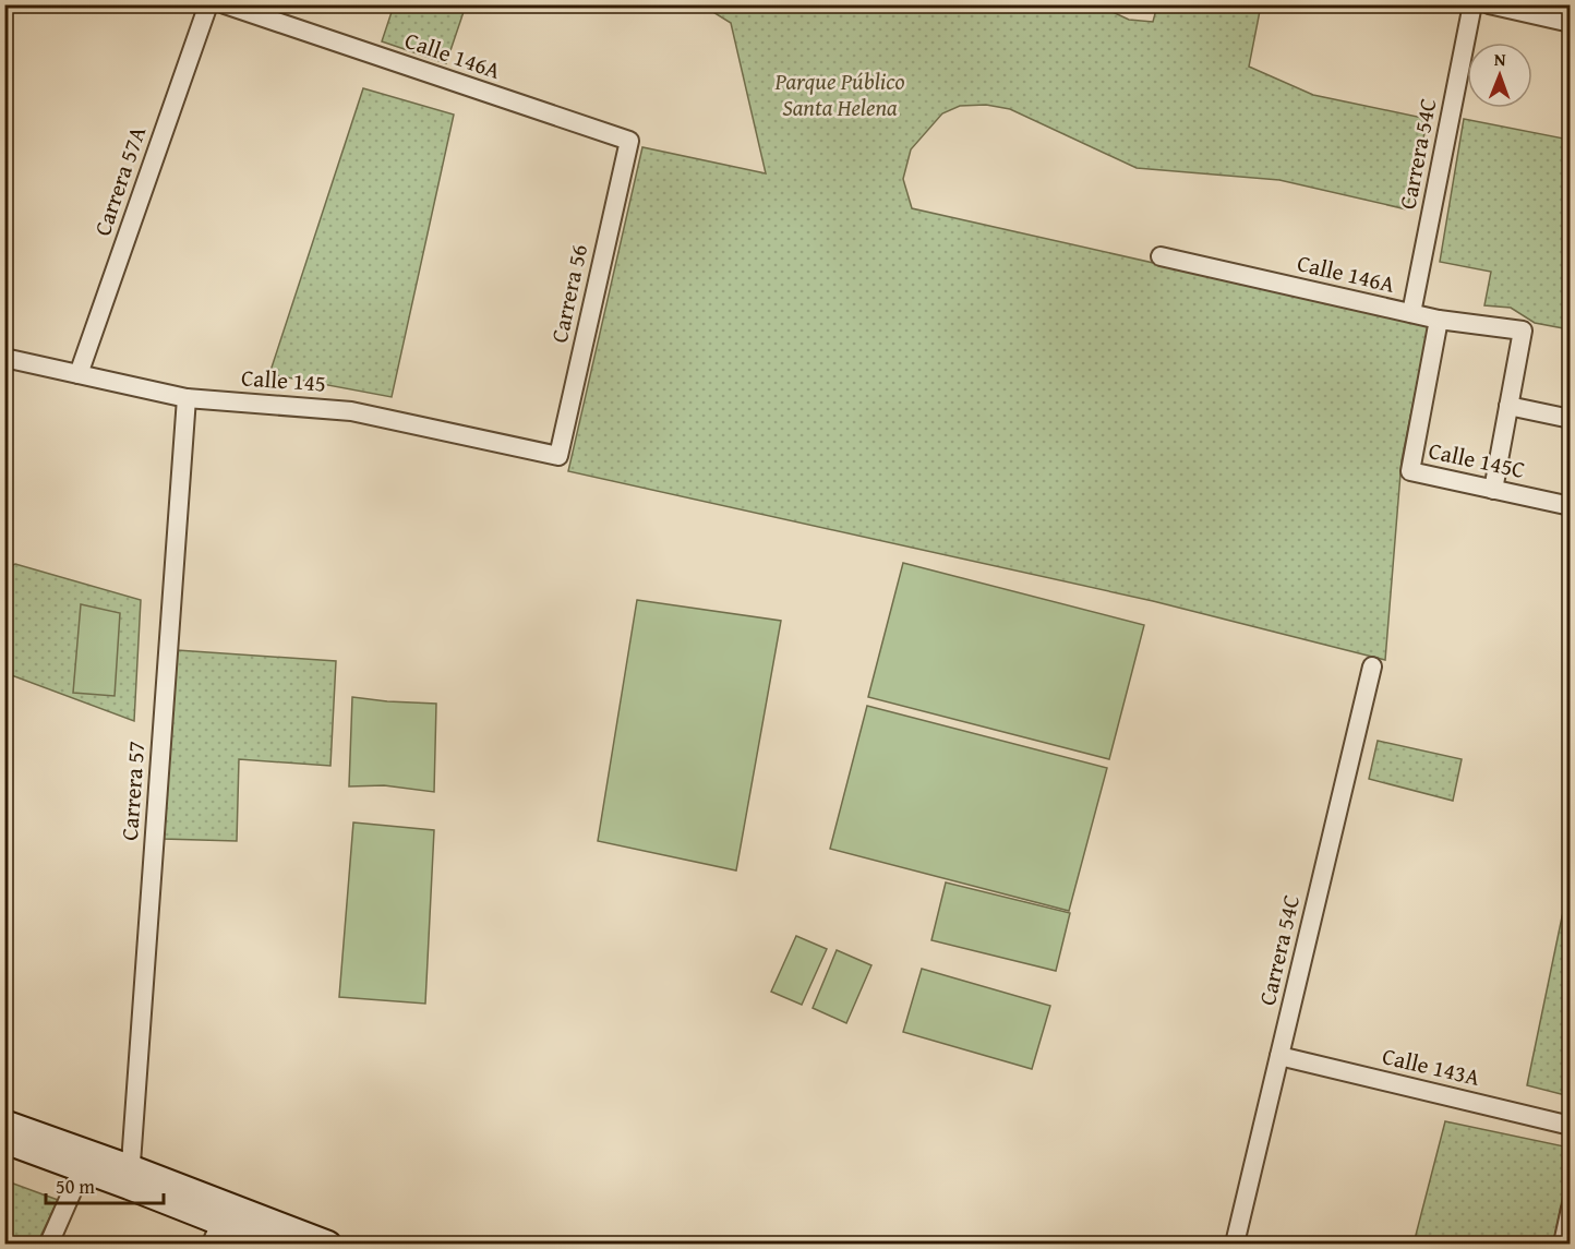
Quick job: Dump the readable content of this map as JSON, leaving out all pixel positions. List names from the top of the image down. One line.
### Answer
{"streets":{"street":["Calle 146A","Carrera 54C","Carrera 57A","Carrera 56","Calle 145","Calle 145C","Carrera 57","Calle 143A"]},"crossings":[["Calle 146A","Carrera 54C"],["Calle 146A","Carrera 56"],["Calle 146A","Calle 145C"],["Carrera 54C","Calle 143A"],["Carrera 57A","Calle 145"],["Carrera 56","Calle 145"],["Calle 145","Carrera 57"]],"parks":["Parque Público Santa Helena"],"scale_bar":"50 m","north":"top"}
